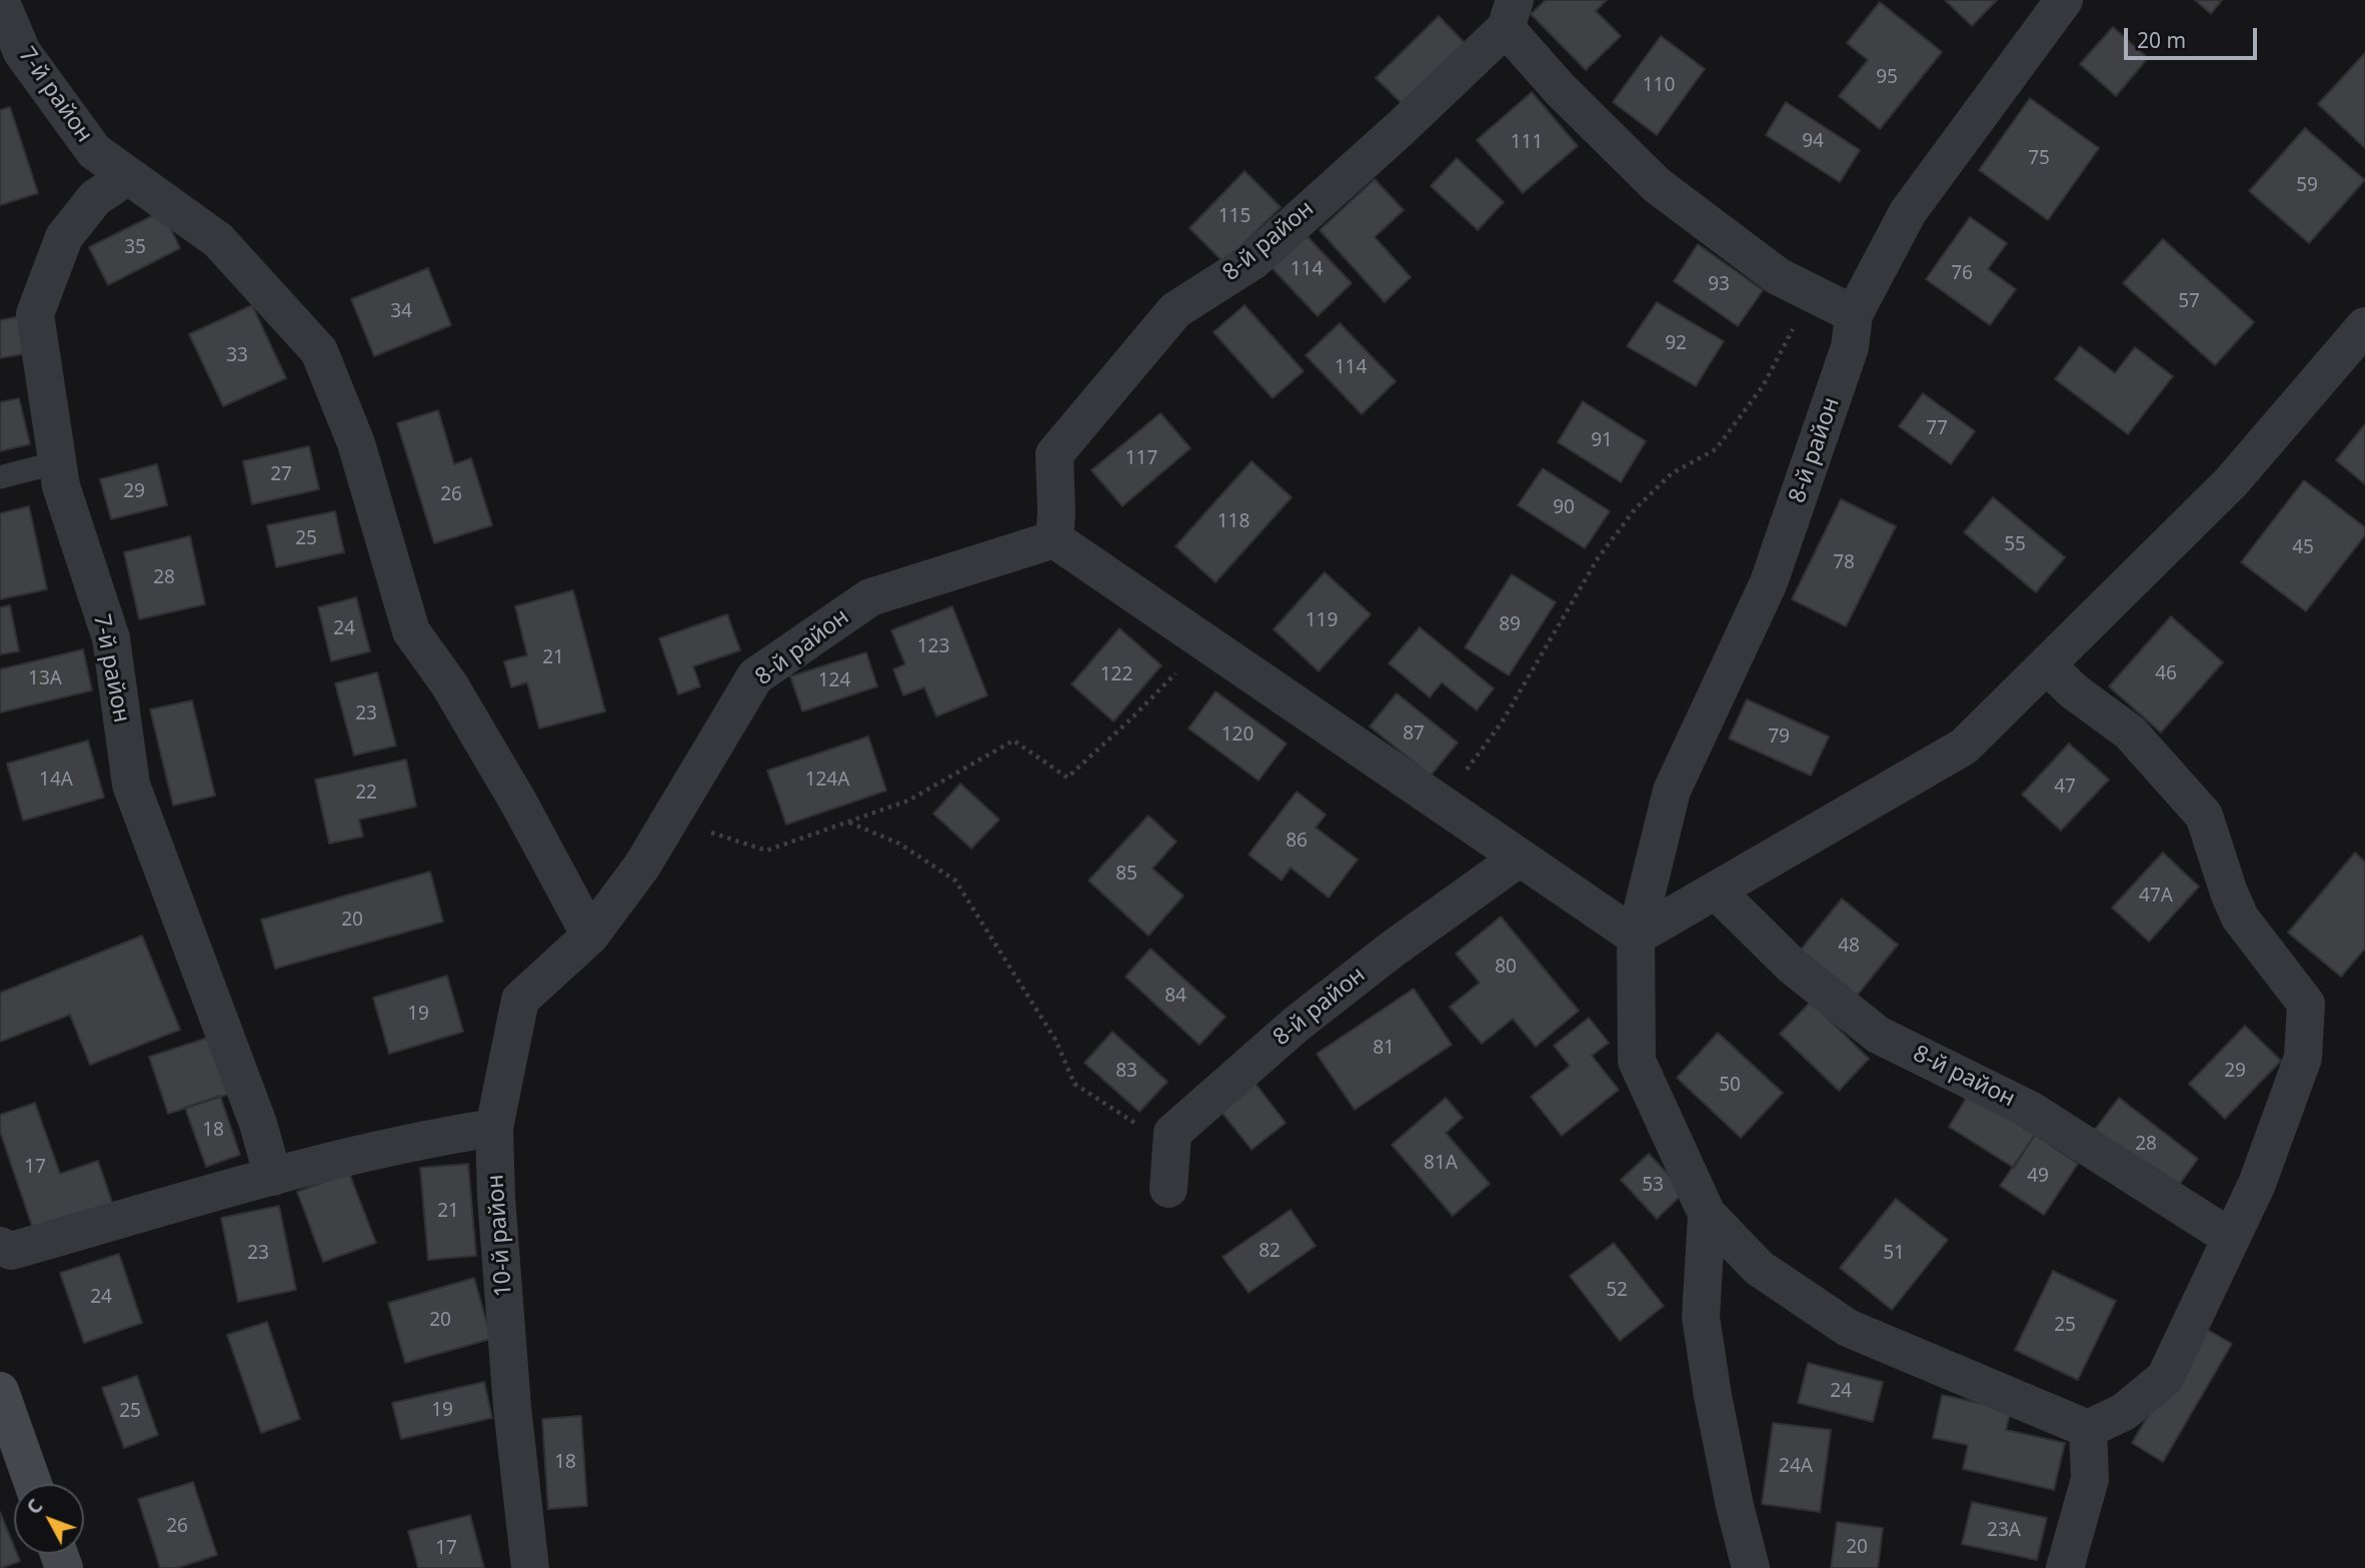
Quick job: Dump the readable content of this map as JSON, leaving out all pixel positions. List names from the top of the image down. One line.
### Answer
{"streets":{"street":["7-й район","8-й район","10-й район"]},"crossings":[["7-й район","8-й район"],["7-й район","10-й район"],["8-й район","10-й район"]],"house_numbers":["95","110","94","111","75","59","115","35","114","76","93","57","34","92","33","114","77","91","117","27","29","26","90","118","25","55","45","78","28","119","89","24","123","21","46","122","13А","124","23","87","120","79","14А","124А","47","22","86","85","47А","20","48","80","84","19","81","83","29","50","18","28","81А","17","49","53","21","82","23","51","52","24","20","25","24","19","25","18","24А","26","23А","20","17"],"scale_bar":"20 m","north":"top left"}
